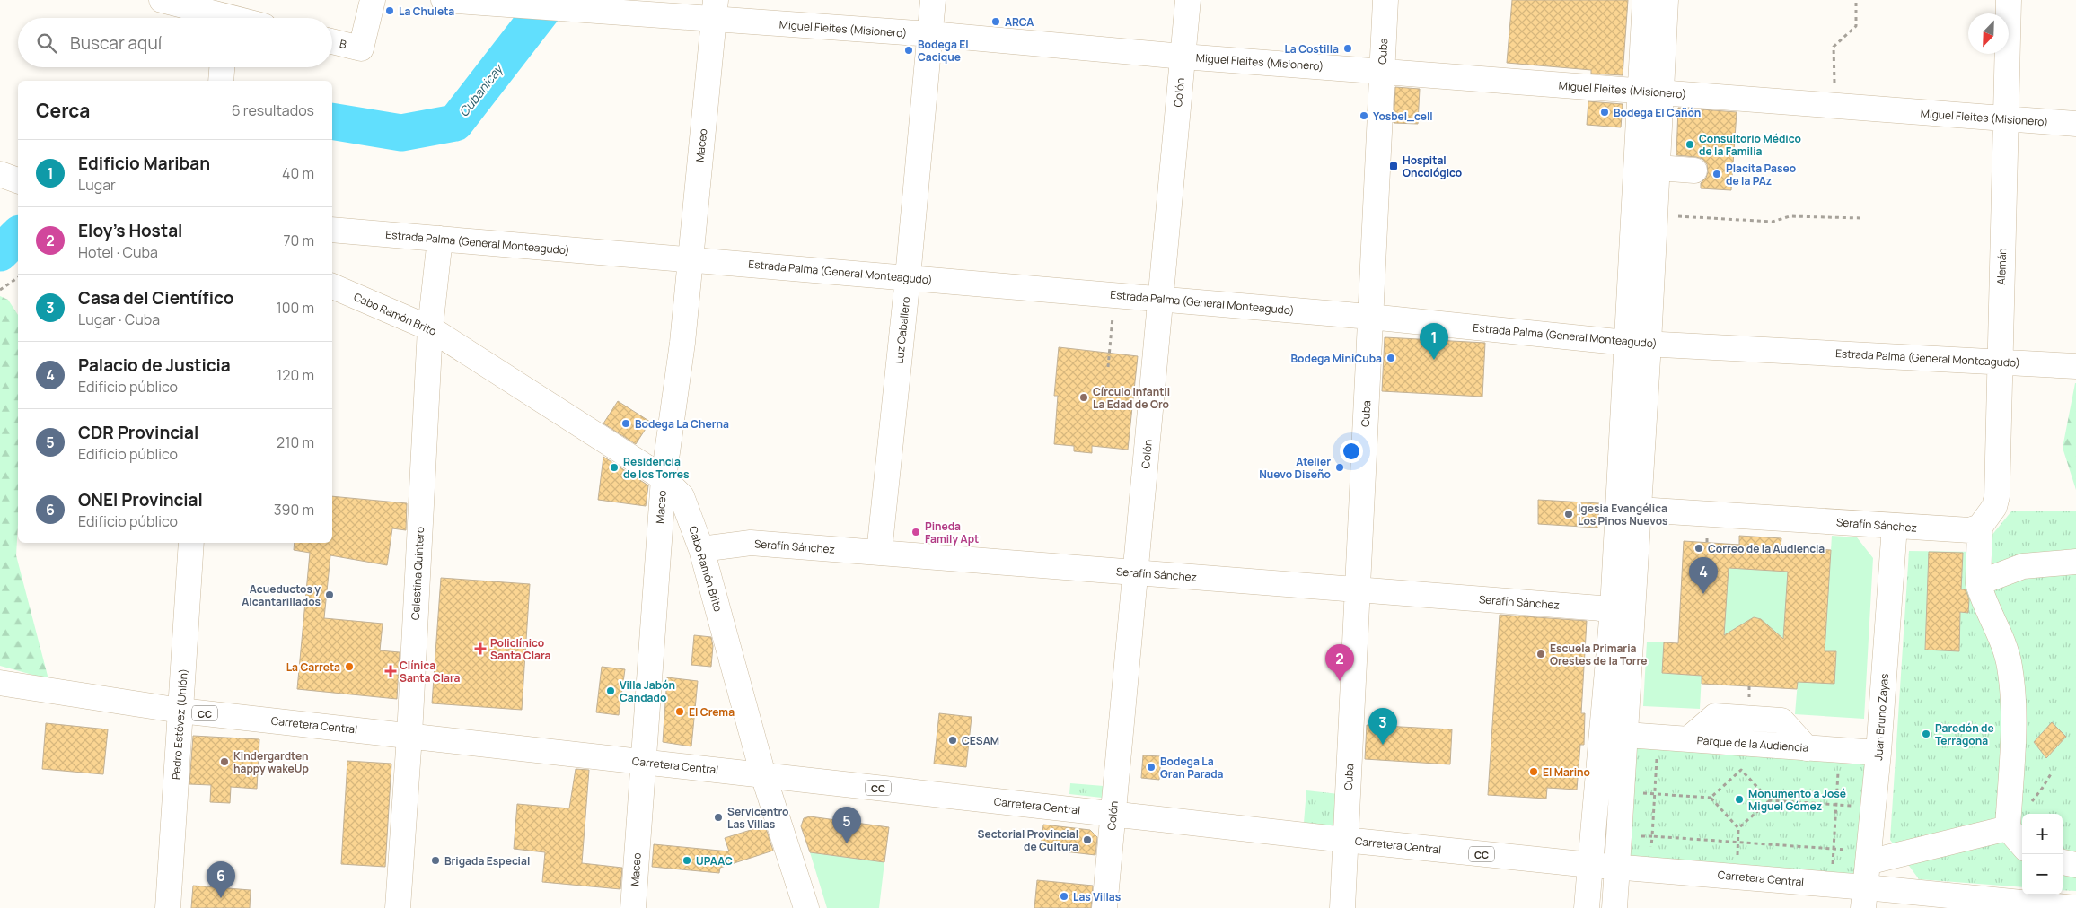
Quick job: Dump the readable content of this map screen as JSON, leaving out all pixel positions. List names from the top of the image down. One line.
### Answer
{"streets":{"street":["Miguel Fleites (Misionero)","B","Cuba","Colón","Maceo","Estrada Palma (General Monteagudo)","Alemán","Cabo Ramón Brito","Luz Caballero","Serafín Sánchez","Celestina Quintero","CC","Juan Bruno Zayas","Pedro Estévez (Unión)","Carretera Central","Parque de la Audiencia"]},"crossings":[["Miguel Fleites (Misionero)","Cuba"],["Miguel Fleites (Misionero)","Colón"],["Miguel Fleites (Misionero)","Maceo"],["Miguel Fleites (Misionero)","Alemán"],["Miguel Fleites (Misionero)","Luz Caballero"],["Cuba","Estrada Palma (General Monteagudo)"],["Cuba","Serafín Sánchez"],["Cuba","Carretera Central"],["Colón","Estrada Palma (General Monteagudo)"],["Colón","Serafín Sánchez"],["Colón","Carretera Central"],["Maceo","Estrada Palma (General Monteagudo)"],["Maceo","Cabo Ramón Brito"],["Maceo","Carretera Central"],["Estrada Palma (General Monteagudo)","Alemán"],["Estrada Palma (General Monteagudo)","Luz Caballero"],["Estrada Palma (General Monteagudo)","Celestina Quintero"],["Alemán","Serafín Sánchez"],["Cabo Ramón Brito","Serafín Sánchez"],["Cabo Ramón Brito","Celestina Quintero"],["Cabo Ramón Brito","Carretera Central"],["Luz Caballero","Serafín Sánchez"],["Serafín Sánchez","Juan Bruno Zayas"],["Celestina Quintero","Carretera Central"],["Juan Bruno Zayas","Carretera Central"],["Juan Bruno Zayas","Parque de la Audiencia"],["Pedro Estévez (Unión)","Carretera Central"]],"water":["Cubanicay"],"places":{"other":["La Chuleta","ARCA","La Costilla","Bodega El Cacique","Bodega El Cañón","Yosbel_cell","Consultorio Médico de la Familia","Placita Paseo de la PAz","Bodega MiniCuba","Círculo Infantil La Edad de Oro","Bodega La Cherna","Residencia de los Torres","Atelier Nuevo Diseño","Igesia Evangélica Los Pinos Nuevos","Pineda Family Apt","Correo de la Audiencia","Acueductos y Alcantarillados","Escuela Primaria Orestes de la Torre","La Carreta","Villa Jabón Candado","El Crema","Paredón de Terragona","CESAM","Kindergardten happy wakeUp","Bodega La Gran Parada","El Marino","Monumento a José Miguel Gómez","Servicentro Las Villas","Sectorial Provincial de Cultura","Brigada Especial","UPAAC","Las Villas"],"transit":["Hospital Oncológico"],"health":["Policlínico Santa Clara","Clínica Santa Clara"]},"north":"bottom left","page":{"search":"Buscar aquí","heading":["Cerca","6 resultados"],"list":[{"mark":"1","name":"Edificio Mariban","note":"Lugar","value":"40 m"},{"mark":"2","name":"Eloy's Hostal","note":"Hotel · Cuba","value":"70 m"},{"mark":"3","name":"Casa del Científico","note":"Lugar · Cuba","value":"100 m"},{"mark":"4","name":"Palacio de Justicia","note":"Edificio público","value":"120 m"},{"mark":"5","name":"CDR Provincial","note":"Edificio público","value":"210 m"},{"mark":"6","name":"ONEI Provincial","note":"Edificio público","value":"390 m"}],"pins":["1","4","2","3","5","6"],"map_buttons":["+","−"]}}
